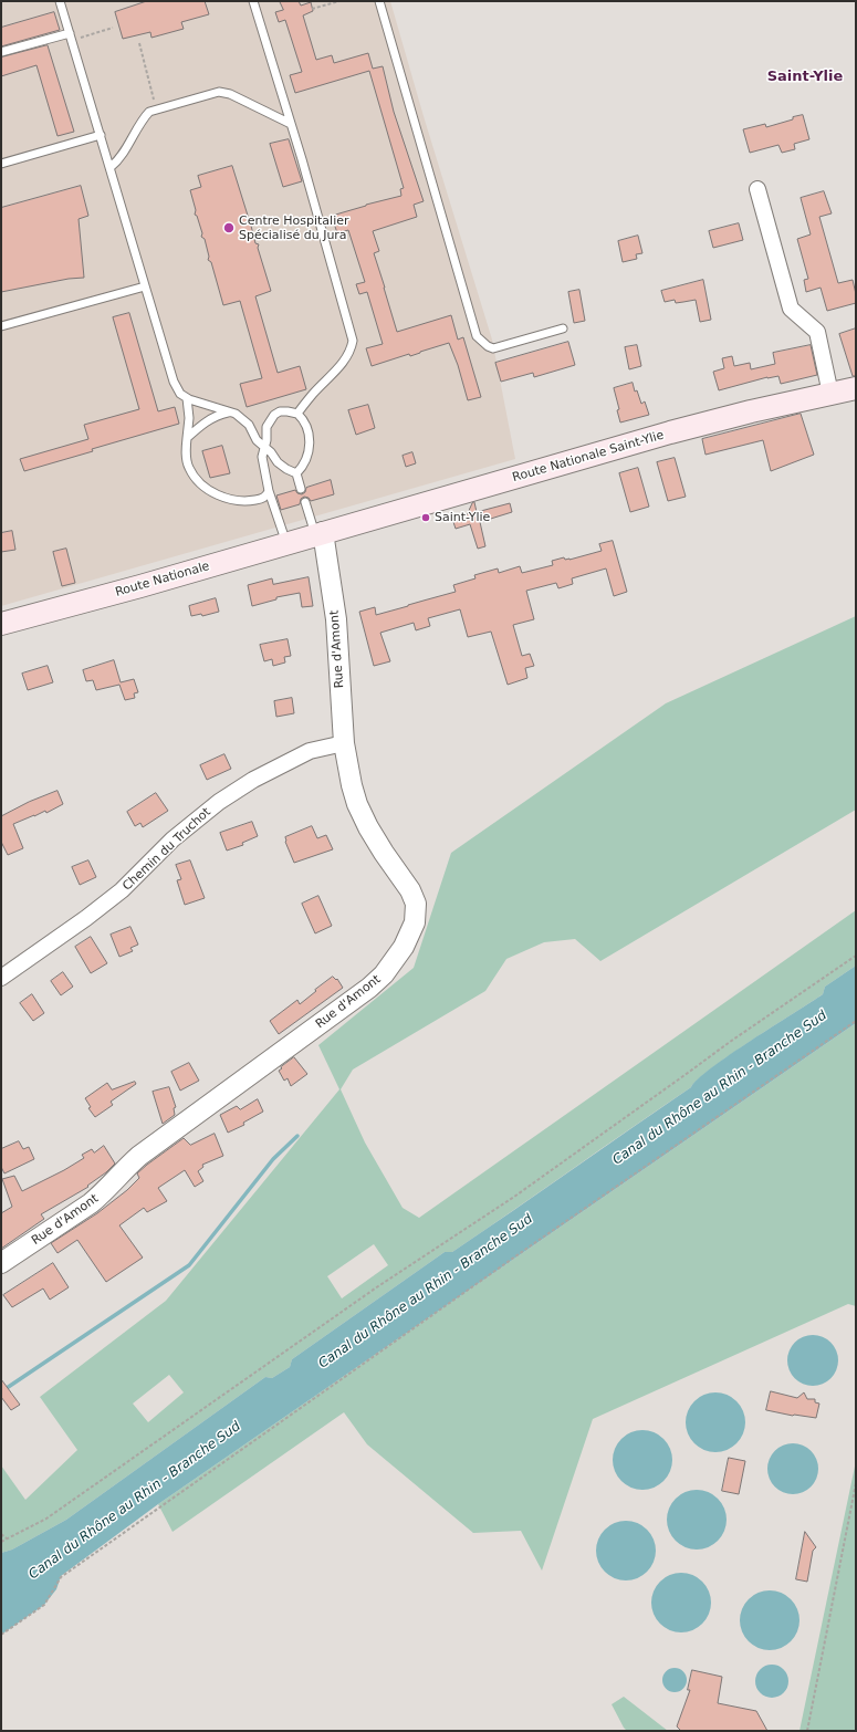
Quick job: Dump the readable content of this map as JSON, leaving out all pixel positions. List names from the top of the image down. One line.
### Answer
{"streets":{"main road":["Route Nationale Saint-Ylie","Route Nationale"],"street":["Rue d'Amont","Chemin du Truchot"]},"crossings":[["Route Nationale Saint-Ylie","Route Nationale"],["Route Nationale Saint-Ylie","Rue d'Amont"],["Route Nationale","Rue d'Amont"],["Rue d'Amont","Chemin du Truchot"]],"districts":["Saint-Ylie"],"water":["Canal du Rhône au Rhin - Branche Sud"],"places":["Centre Hospitalier Spécialisé du Jura","Saint-Ylie"]}
